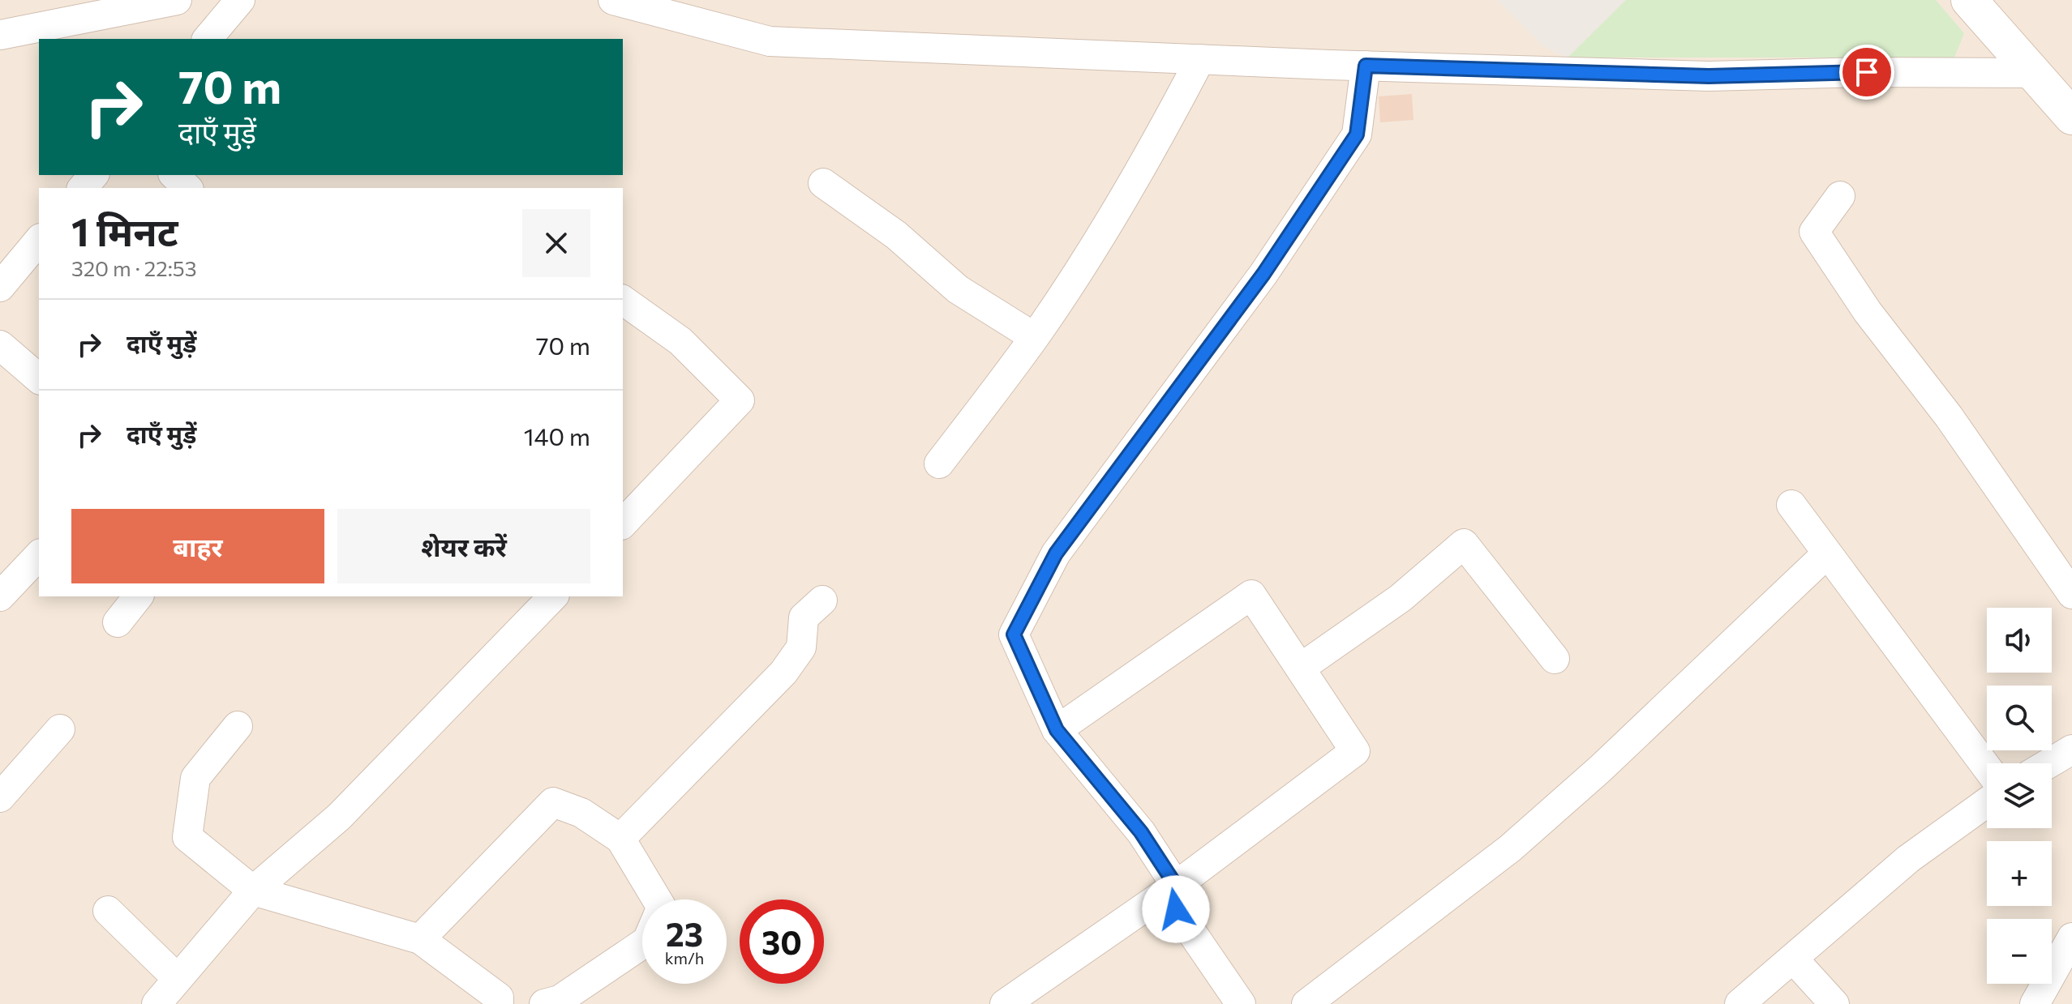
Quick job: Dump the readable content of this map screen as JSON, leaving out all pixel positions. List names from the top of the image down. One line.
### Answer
{"page":{"turn":["70 m","दाएँ मुड़ें"],"heading":["1 मिनट","320 m · 22:53"],"list":[{"name":"दाएँ मुड़ें","value":"70 m"},{"name":"दाएँ मुड़ें","value":"140 m"}],"buttons":["बाहर","शेयर करें"],"map_buttons":["+","−"],"speed":"23 km/h","limit":"30"}}
